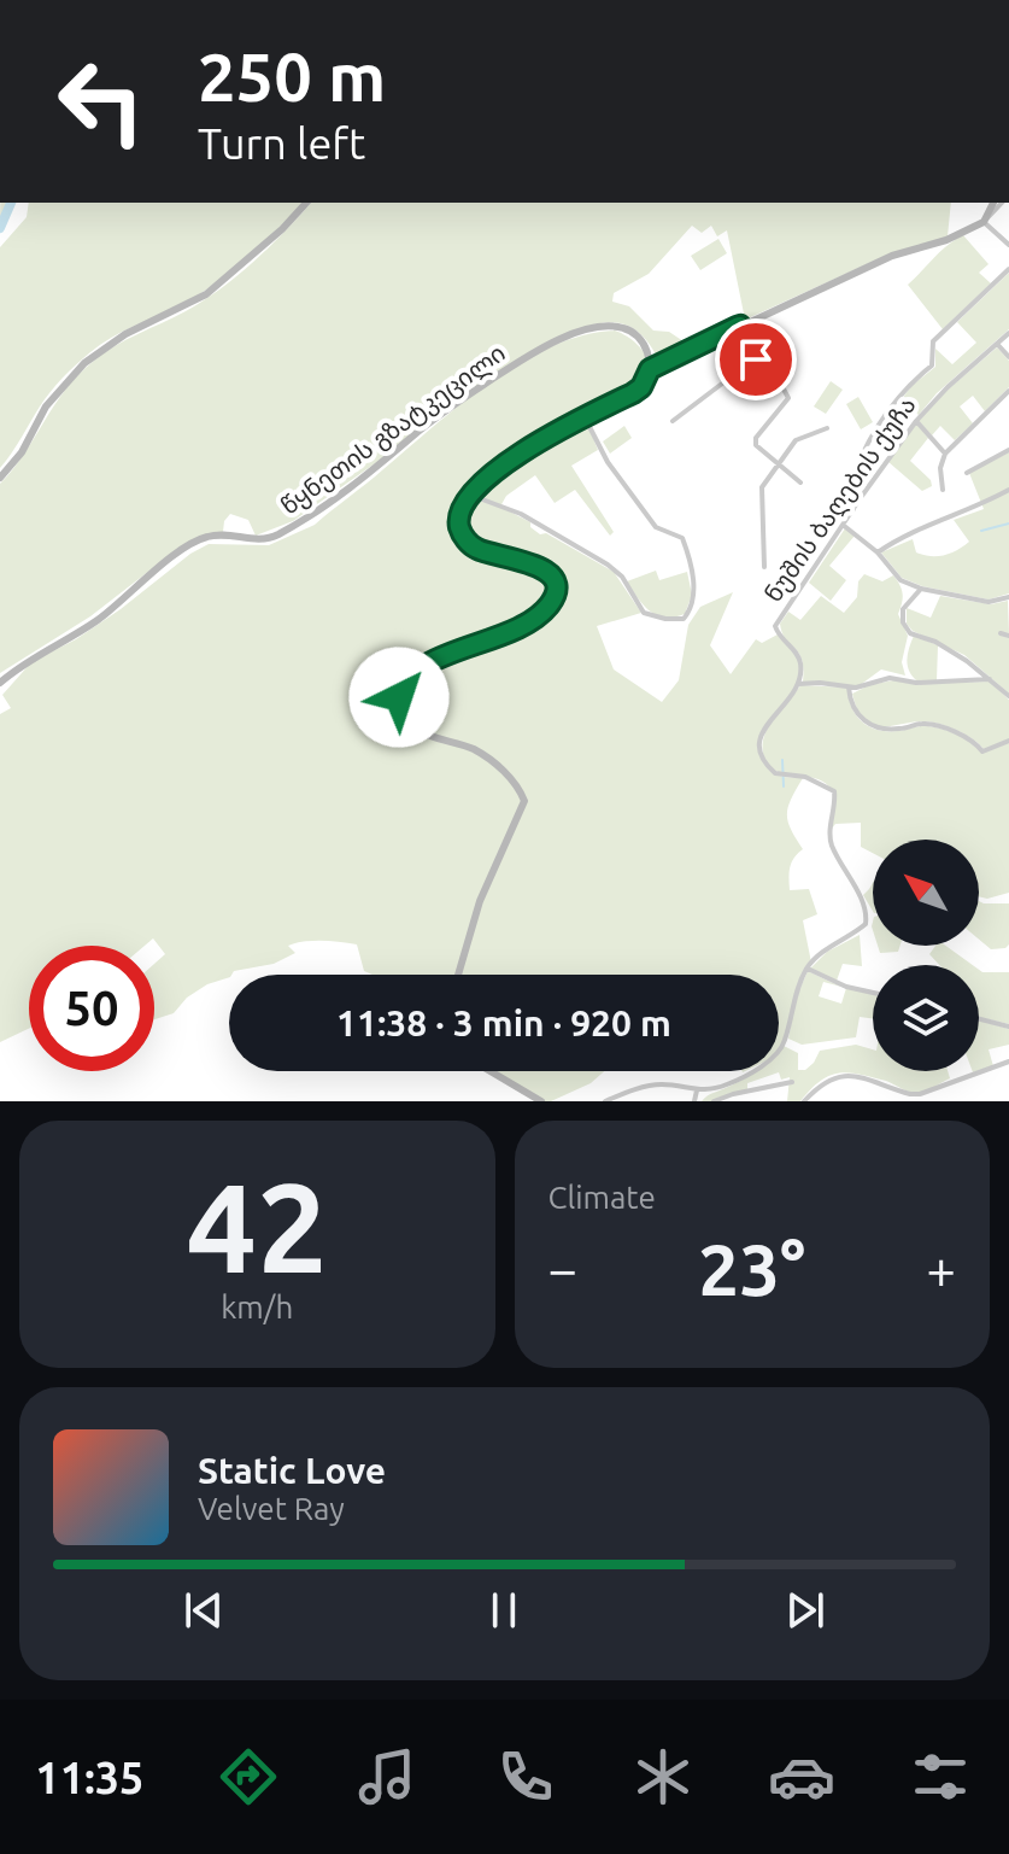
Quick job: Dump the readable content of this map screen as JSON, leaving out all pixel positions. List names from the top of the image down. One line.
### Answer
{"streets":{"main road":["წყნეთის გზატკეცილი"],"street":["ნუშის ბაღების ქუჩა"]},"north":"top left","page":{"turn":["250 m","Turn left"],"limit":"50","trip":"11:38 · 3 min · 920 m","tile":[["42","km/h"],"Climate"],"heat":["−","23°","+"],"song":["Static Love","Velvet Ray"],"tabs":"11:35"}}
